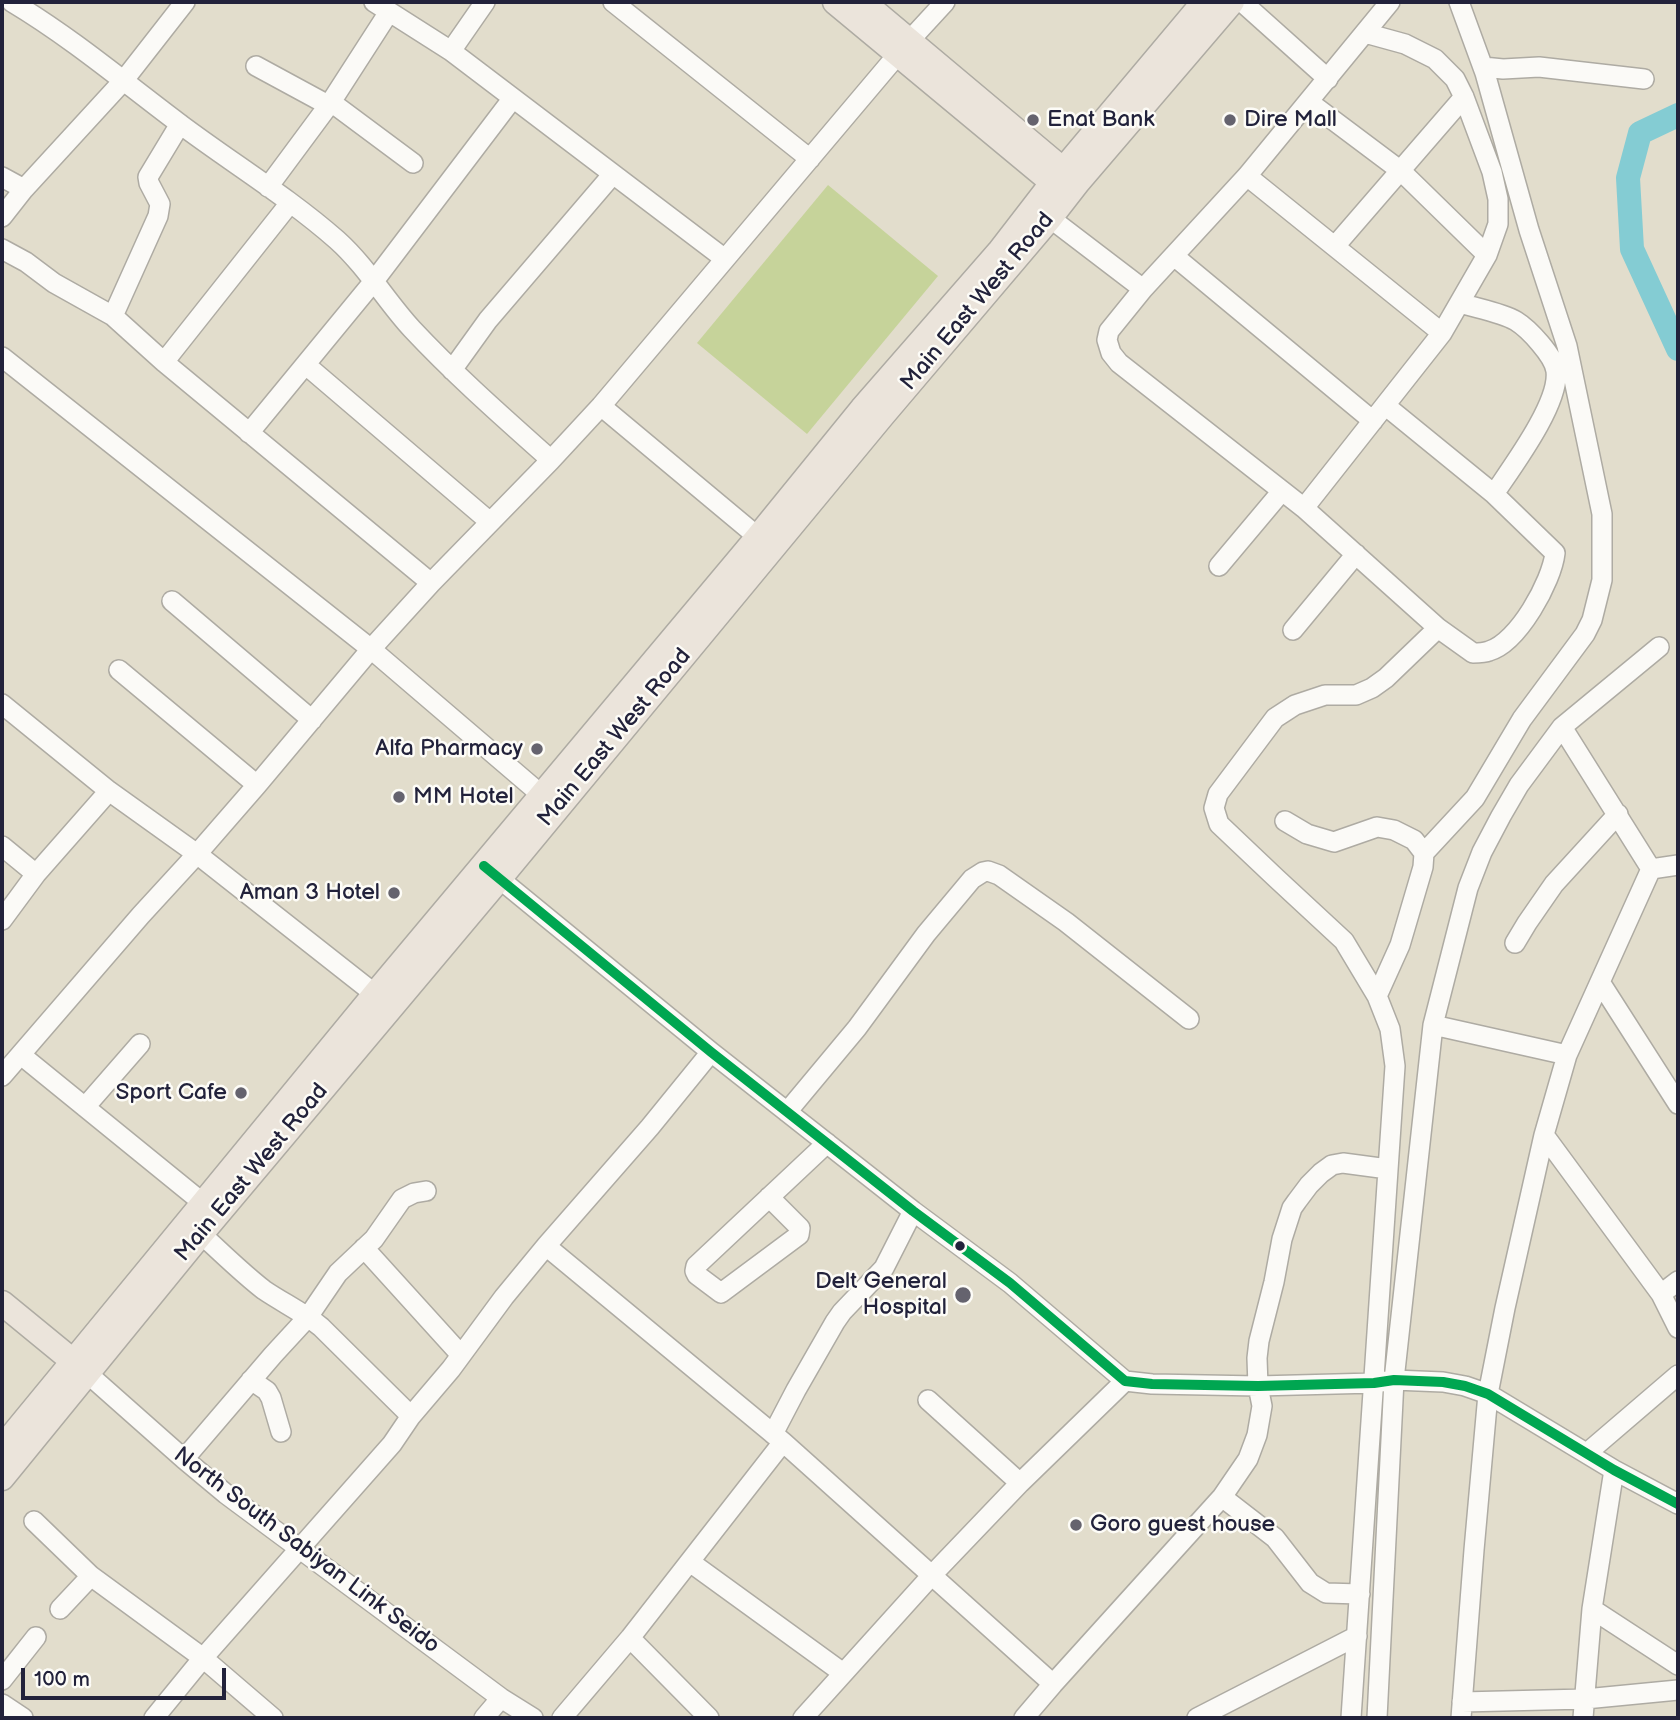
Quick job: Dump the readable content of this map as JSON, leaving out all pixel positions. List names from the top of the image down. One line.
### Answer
{"streets":{"main road":["Main East West Road","North South Sabiyan Link Seido"]},"crossings":[["Main East West Road","North South Sabiyan Link Seido"]],"places":["Enat Bank","Dire Mall","Alfa Pharmacy","MM Hotel","Aman 3 Hotel","Sport Cafe","Delt General Hospital","Goro guest house"],"scale_bar":"100 m"}
